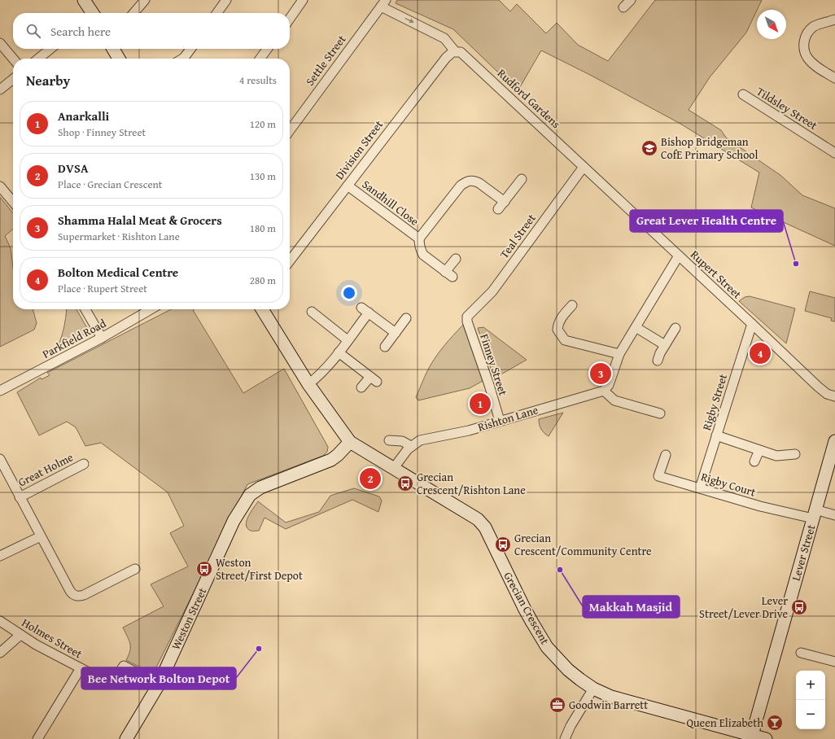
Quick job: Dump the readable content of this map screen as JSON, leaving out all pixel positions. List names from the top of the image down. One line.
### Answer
{"streets":{"street":["Settle Street","Rudford Gardens","Tildsley Street","Division Street","Sandhill Close","Teal Street","Rupert Street","Parkfield Road","Finney Street","Rigby Street","Rishton Lane","Great Holme","Rigby Court","Lever Street","Grecian Crescent","Weston Street","Holmes Street"]},"crossings":[["Rudford Gardens","Division Street"],["Rudford Gardens","Teal Street"],["Rudford Gardens","Rupert Street"],["Division Street","Sandhill Close"],["Teal Street","Rupert Street"],["Teal Street","Finney Street"],["Rupert Street","Rigby Street"],["Finney Street","Rishton Lane"],["Rigby Street","Rigby Court"],["Rishton Lane","Grecian Crescent"],["Rigby Court","Lever Street"],["Lever Street","Grecian Crescent"],["Grecian Crescent","Weston Street"],["Weston Street","Holmes Street"]],"places":{"school or university":["Bishop Bridgeman CofE Primary School"],"other":["Great Lever Health Centre","Makkah Masjid","Bee Network Bolton Depot"],"bus stop":["Grecian Crescent/Rishton Lane","Grecian Crescent/Community Centre","Weston Street/First Depot","Lever Street/Lever Drive"],"office":["Goodwin Barrett"],"bar":["Queen Elizabeth"]},"north":"bottom right","page":{"search":"Search here","heading":["Nearby","4 results"],"list":[{"mark":"1","name":"Anarkalli","note":"Shop · Finney Street","value":"120 m"},{"mark":"2","name":"DVSA","note":"Place · Grecian Crescent","value":"130 m"},{"mark":"3","name":"Shamma Halal Meat & Grocers","note":"Supermarket · Rishton Lane","value":"180 m"},{"mark":"4","name":"Bolton Medical Centre","note":"Place · Rupert Street","value":"280 m"}],"pins":["4","3","1","2"],"map_buttons":["+","−"]}}
